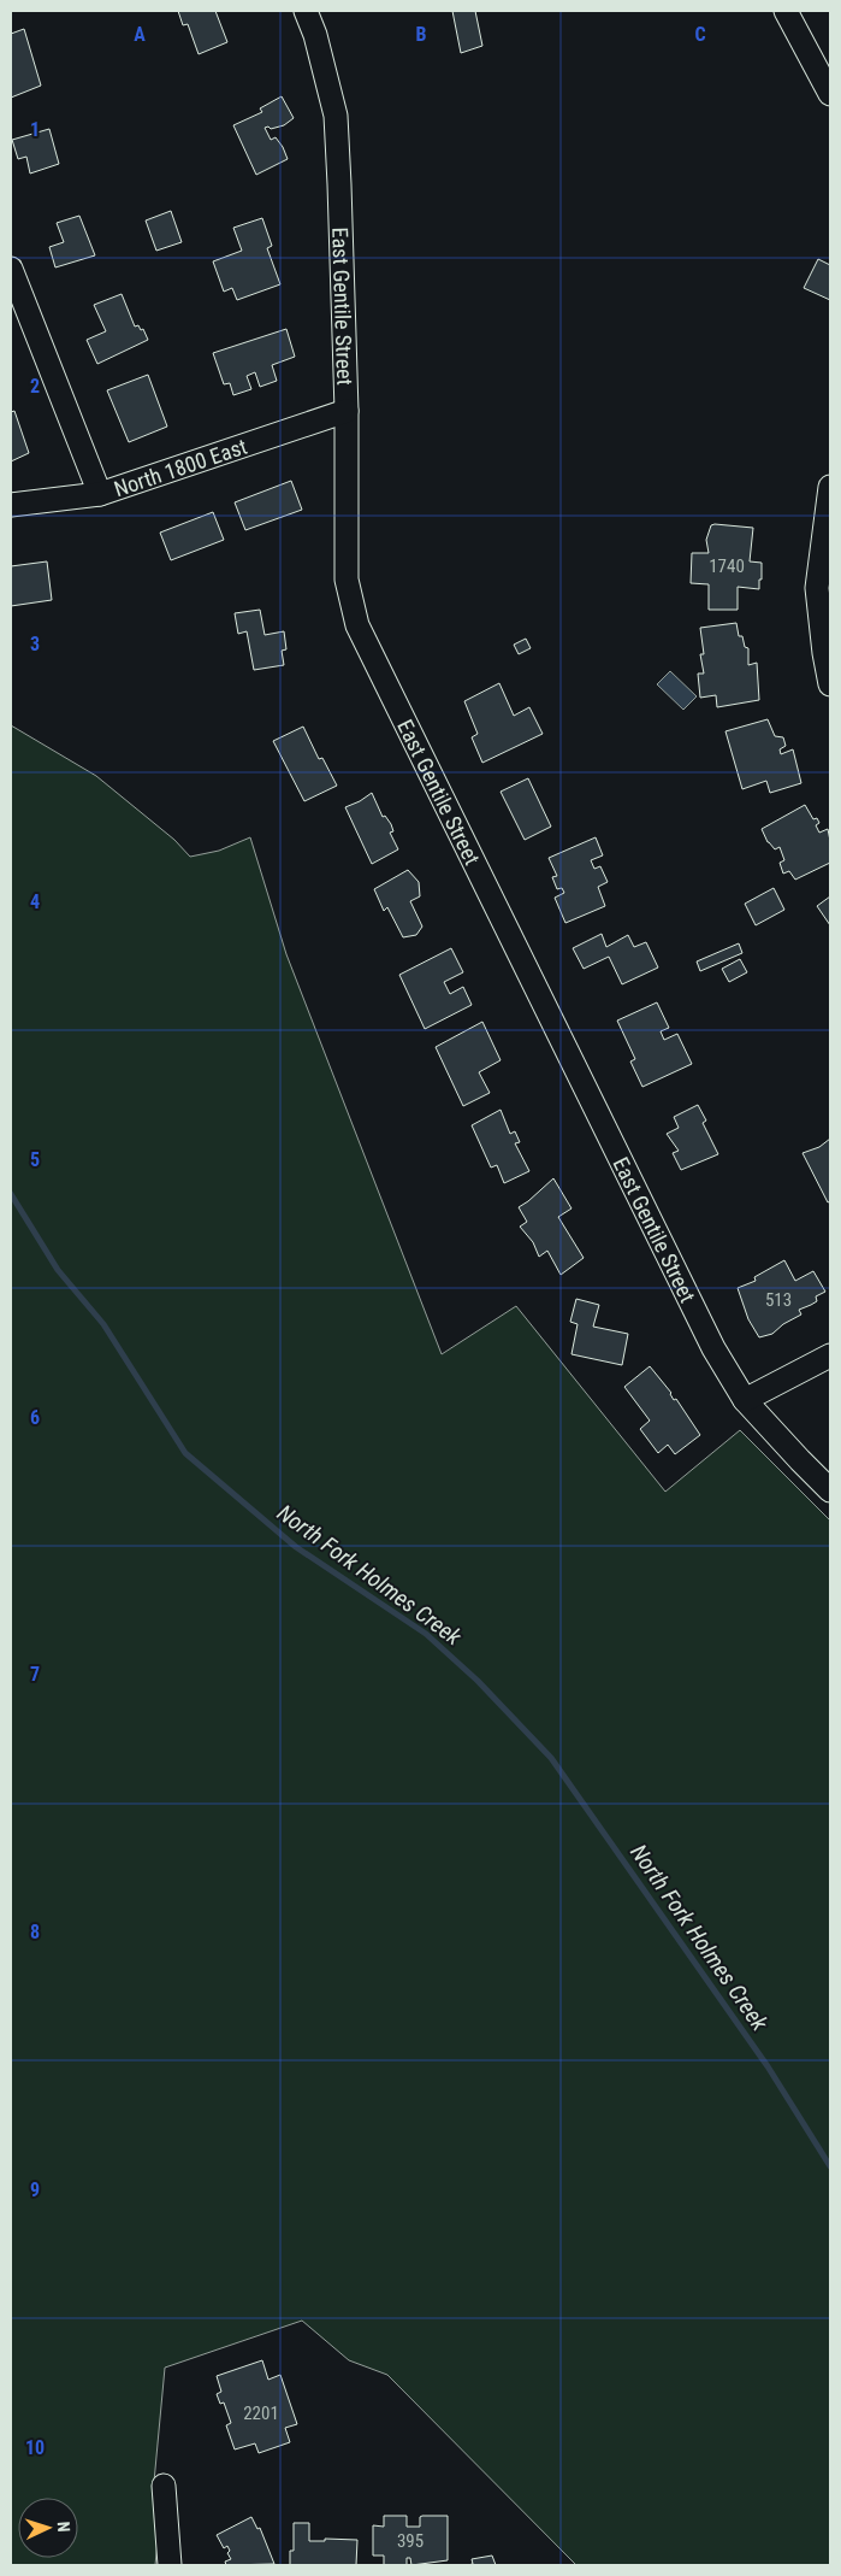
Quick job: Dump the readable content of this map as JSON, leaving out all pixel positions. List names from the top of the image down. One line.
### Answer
{"streets":{"street":["East Gentile Street","North 1800 East"]},"crossings":[["East Gentile Street","North 1800 East"]],"water":["North Fork Holmes Creek"],"house_numbers":["1740","513","2201","395"],"north":"right","grid":{"columns":["A","B","C"],"rows":["1","2","3","4","5","6","7","8","9","10"]}}
